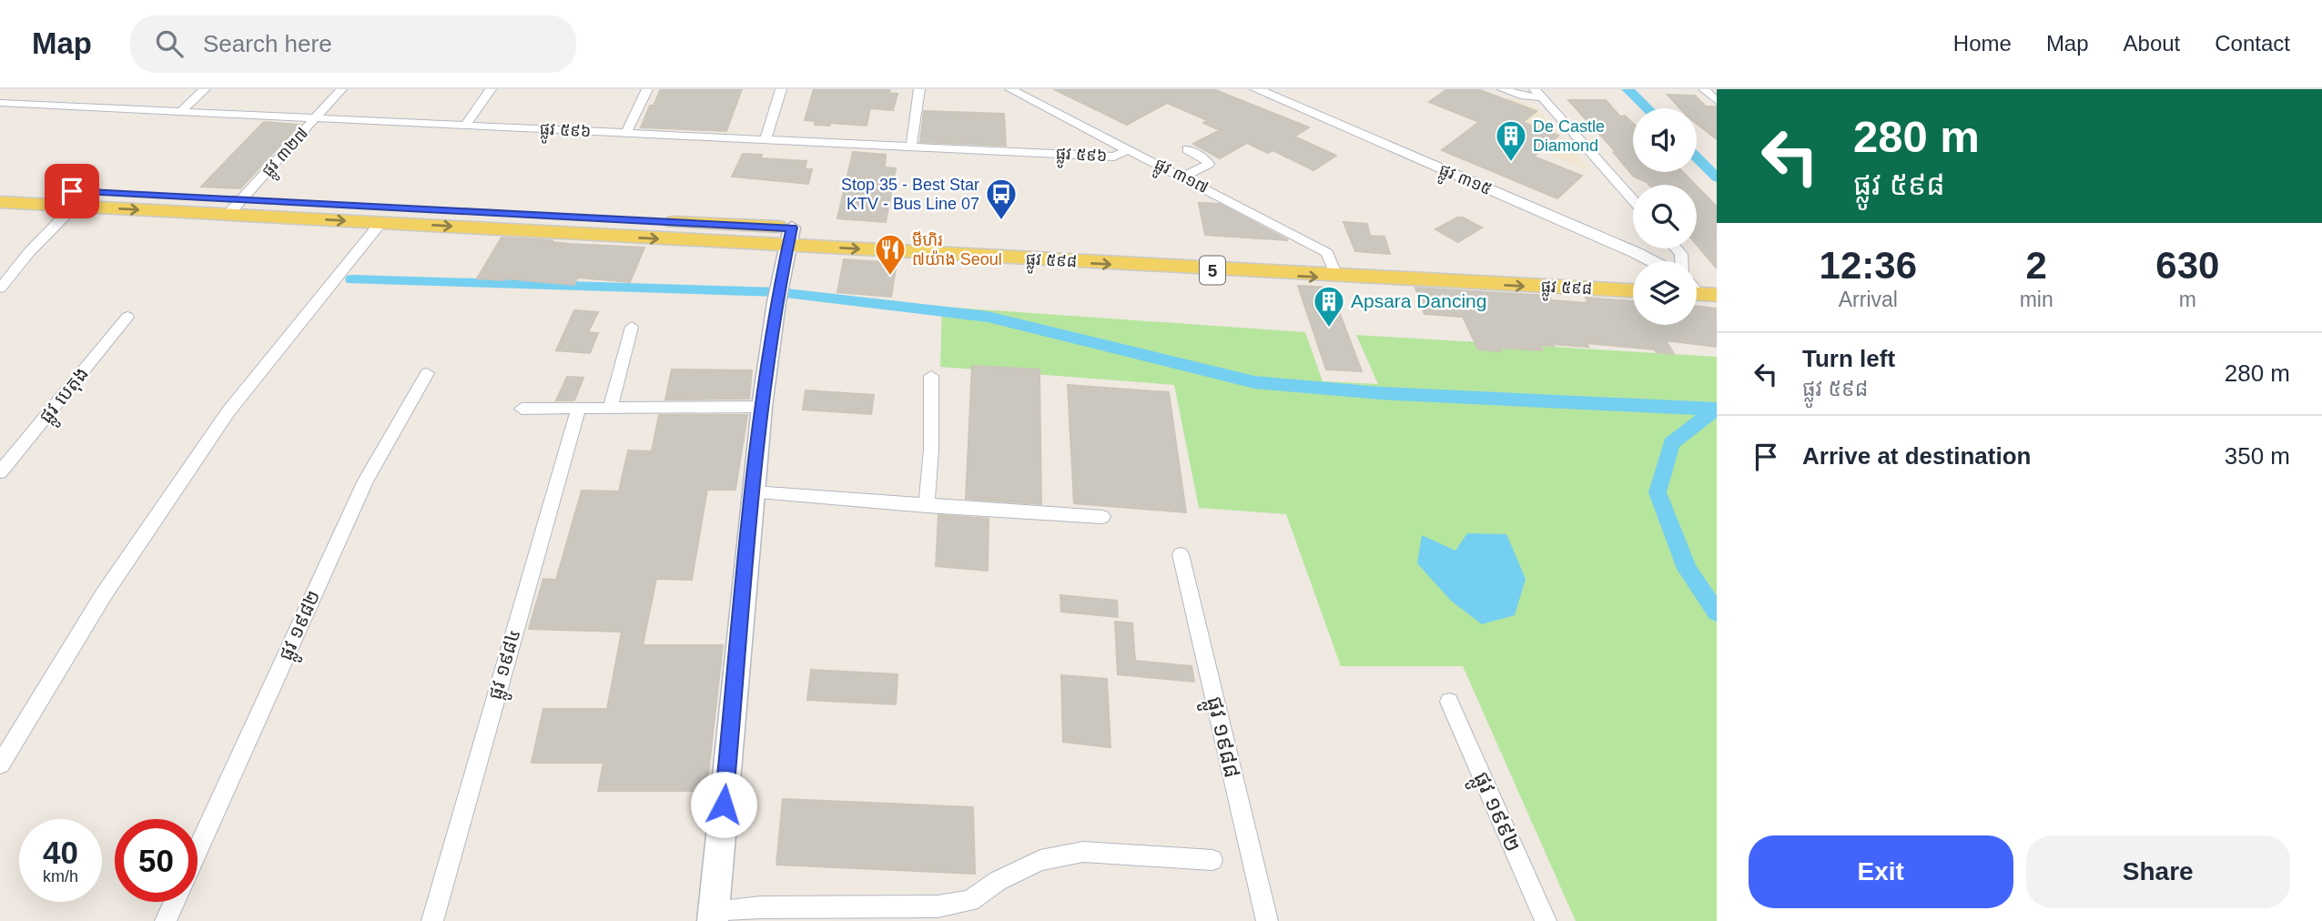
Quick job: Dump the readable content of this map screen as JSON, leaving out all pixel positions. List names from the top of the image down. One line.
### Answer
{"streets":{"main road":["ផ្លូវ ៥៩៨","5"],"street":["ផ្លូវ ៥៩៦","ផ្លូវ ៣២៧","ផ្លូវ ៣១៧","ផ្លូវ ៣១៥","ផ្លូវ បេតុង","ផ្លូវ ១៩៨២","ផ្លូវ ១៩៨៤","ផ្លូវ ១៩៨៨","ផ្លូវ ១៩៩២"]},"crossings":[["ផ្លូវ ៥៩៦","ផ្លូវ ៣២៧"],["ផ្លូវ ៥៩៦","ផ្លូវ ៣១៧"],["ផ្លូវ ៣២៧","ផ្លូវ ៥៩៨"],["ផ្លូវ ៣១៧","ផ្លូវ ៥៩៨"]],"places":{"building":["De Castle Diamond","Apsara Dancing"],"bus stop":["Stop 35 - Best Star KTV - Bus Line 07"],"restaurant":["មីហិរ ៧យ៉ាង Seoul"]},"page":{"header":"Map","search":"Search here","nav":["Home","Map","About","Contact"],"turn":["280 m","ផ្លូវ ៥៩៨"],"eta":["12:36","Arrival","2","min","630","m"],"list":[{"name":"Turn left","note":"ផ្លូវ ៥៩៨","value":"280 m"},{"name":"Arrive at destination","value":"350 m"}],"speed":"40 km/h","limit":"50","buttons":["Exit","Share"]}}
